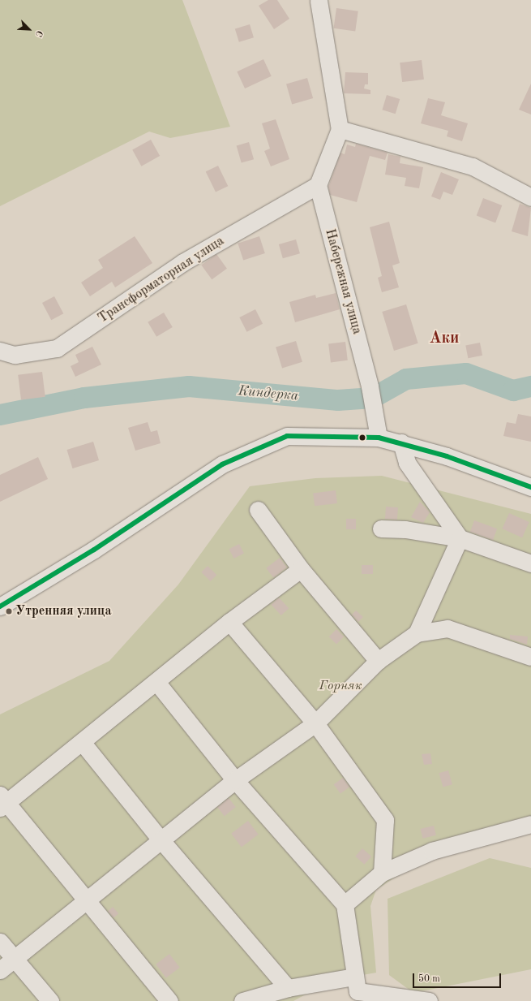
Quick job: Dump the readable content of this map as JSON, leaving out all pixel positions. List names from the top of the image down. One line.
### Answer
{"streets":{"street":["Трансформаторная улица","Набережная улица"]},"crossings":[["Трансформаторная улица","Набережная улица"]],"districts":["Аки"],"water":["Киндерка"],"parks":["Горняк"],"places":["Утренняя улица"],"scale_bar":"50 m","north":"bottom right"}
